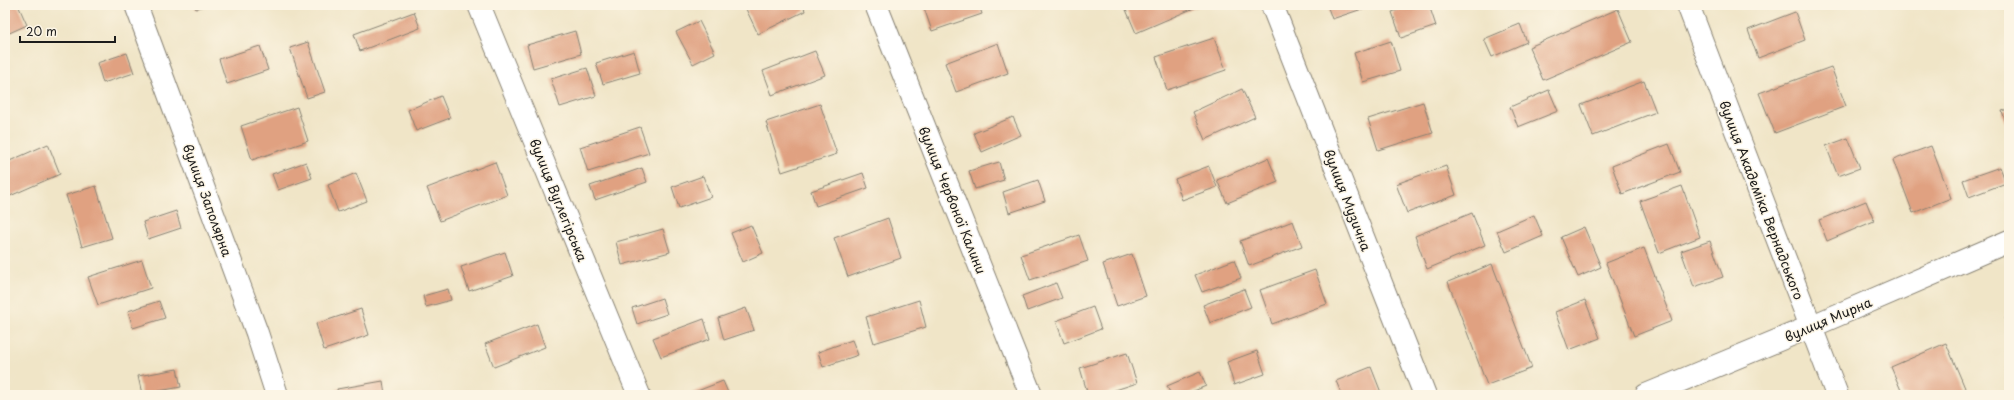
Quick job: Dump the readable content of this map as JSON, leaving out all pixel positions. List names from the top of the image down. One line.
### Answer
{"streets":{"street":["вулиця Заполярна","вулиця Вуглегірська","вулиця Червоної Калини","вулиця Музична","вулиця Академіка Вернадського","вулиця Мирна"]},"crossings":[["вулиця Академіка Вернадського","вулиця Мирна"]],"scale_bar":"20 m"}
